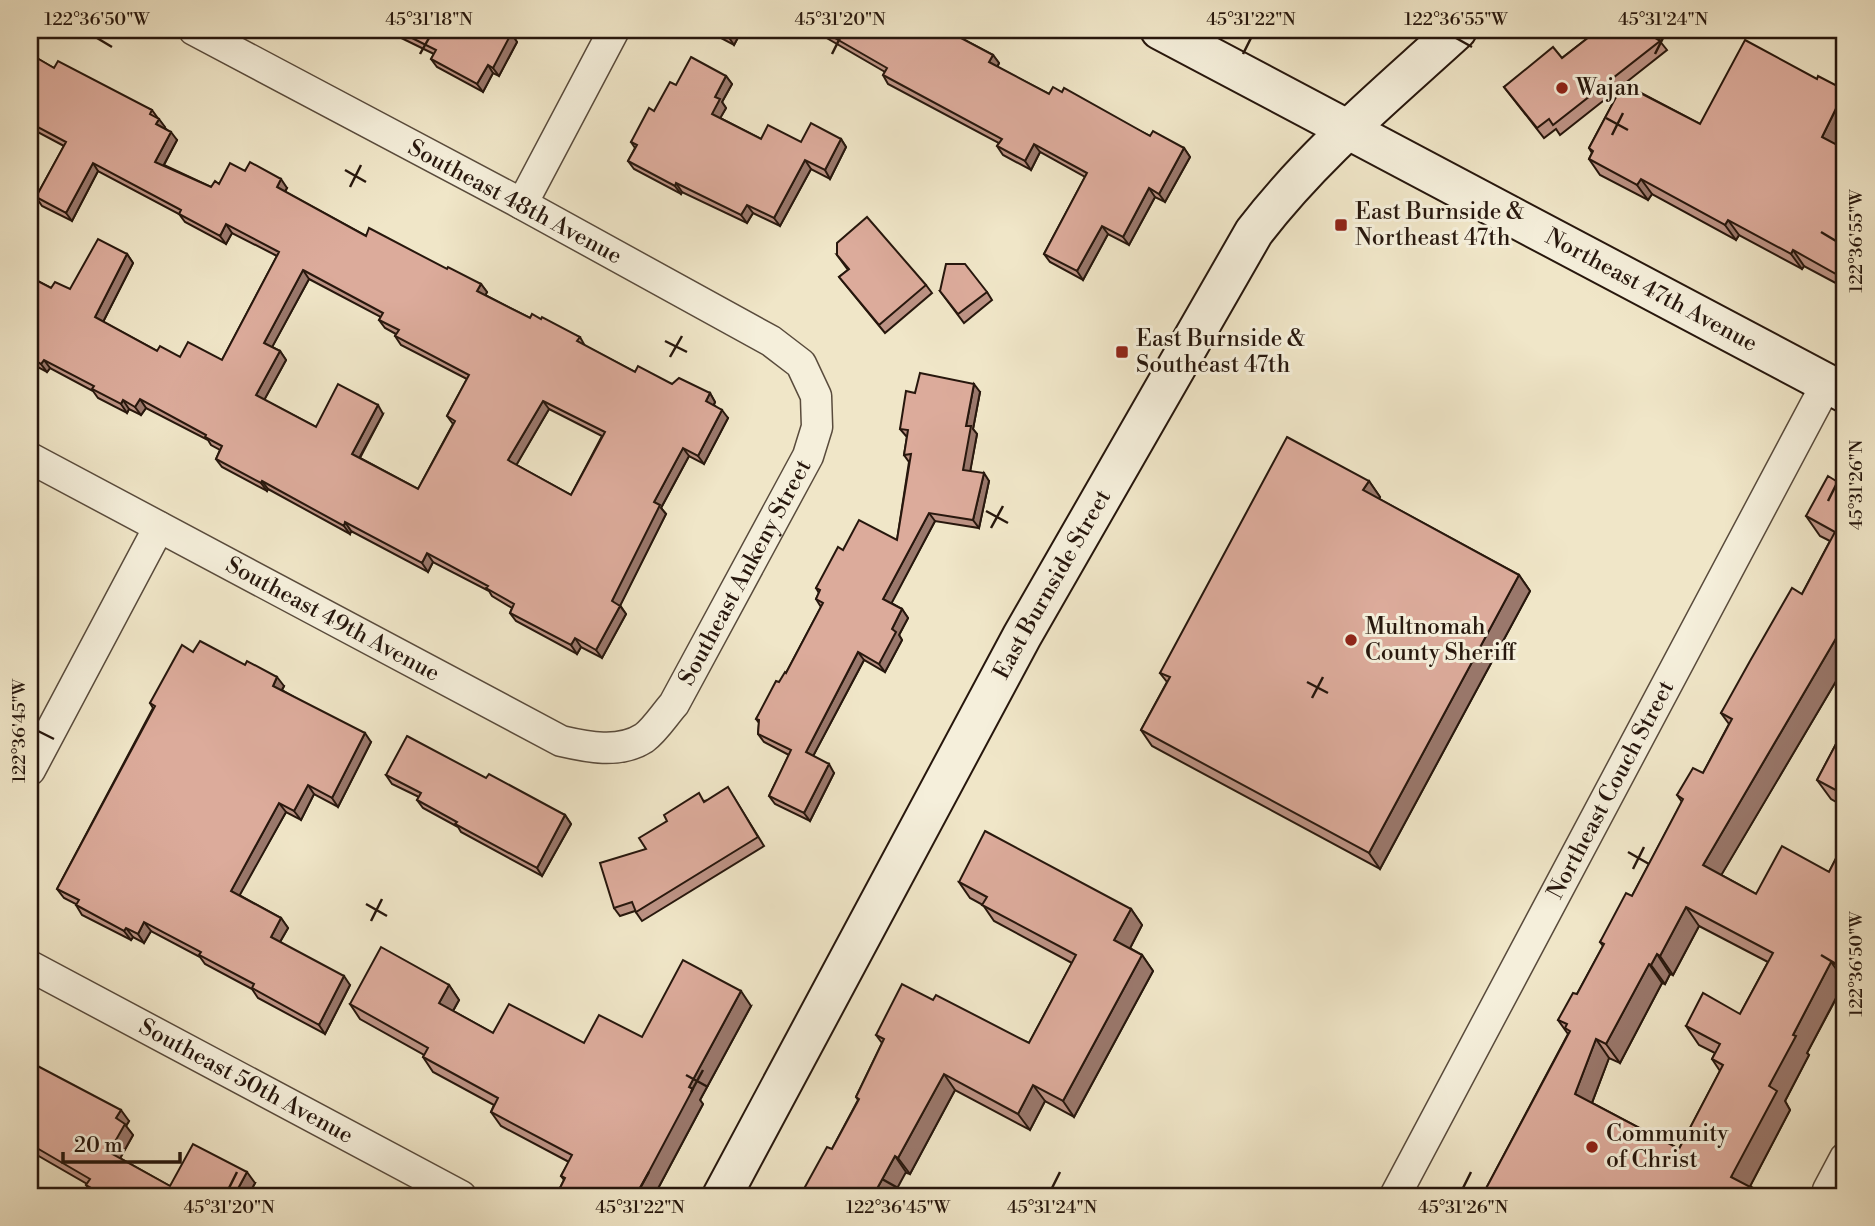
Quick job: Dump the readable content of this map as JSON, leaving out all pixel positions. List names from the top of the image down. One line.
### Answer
{"streets":{"main road":["Northeast 47th Avenue","East Burnside Street"],"street":["Southeast 48th Avenue","Southeast Ankeny Street","Southeast 49th Avenue","Northeast Couch Street","Southeast 50th Avenue"]},"crossings":[["Southeast 48th Avenue","Southeast Ankeny Street"],["Northeast 47th Avenue","East Burnside Street"],["Northeast 47th Avenue","Northeast Couch Street"],["Southeast Ankeny Street","Southeast 49th Avenue"]],"places":{"other":["Wajan","Multnomah County Sheriff","Community of Christ"],"transit":["East Burnside & Northeast 47th","East Burnside & Southeast 47th"]},"scale_bar":"20 m","coordinates":["122°36'50\"W","45°31'18\"N","45°31'20\"N","45°31'22\"N","122°36'55\"W","45°31'24\"N","45°31'26\"N","122°36'45\"W"]}
